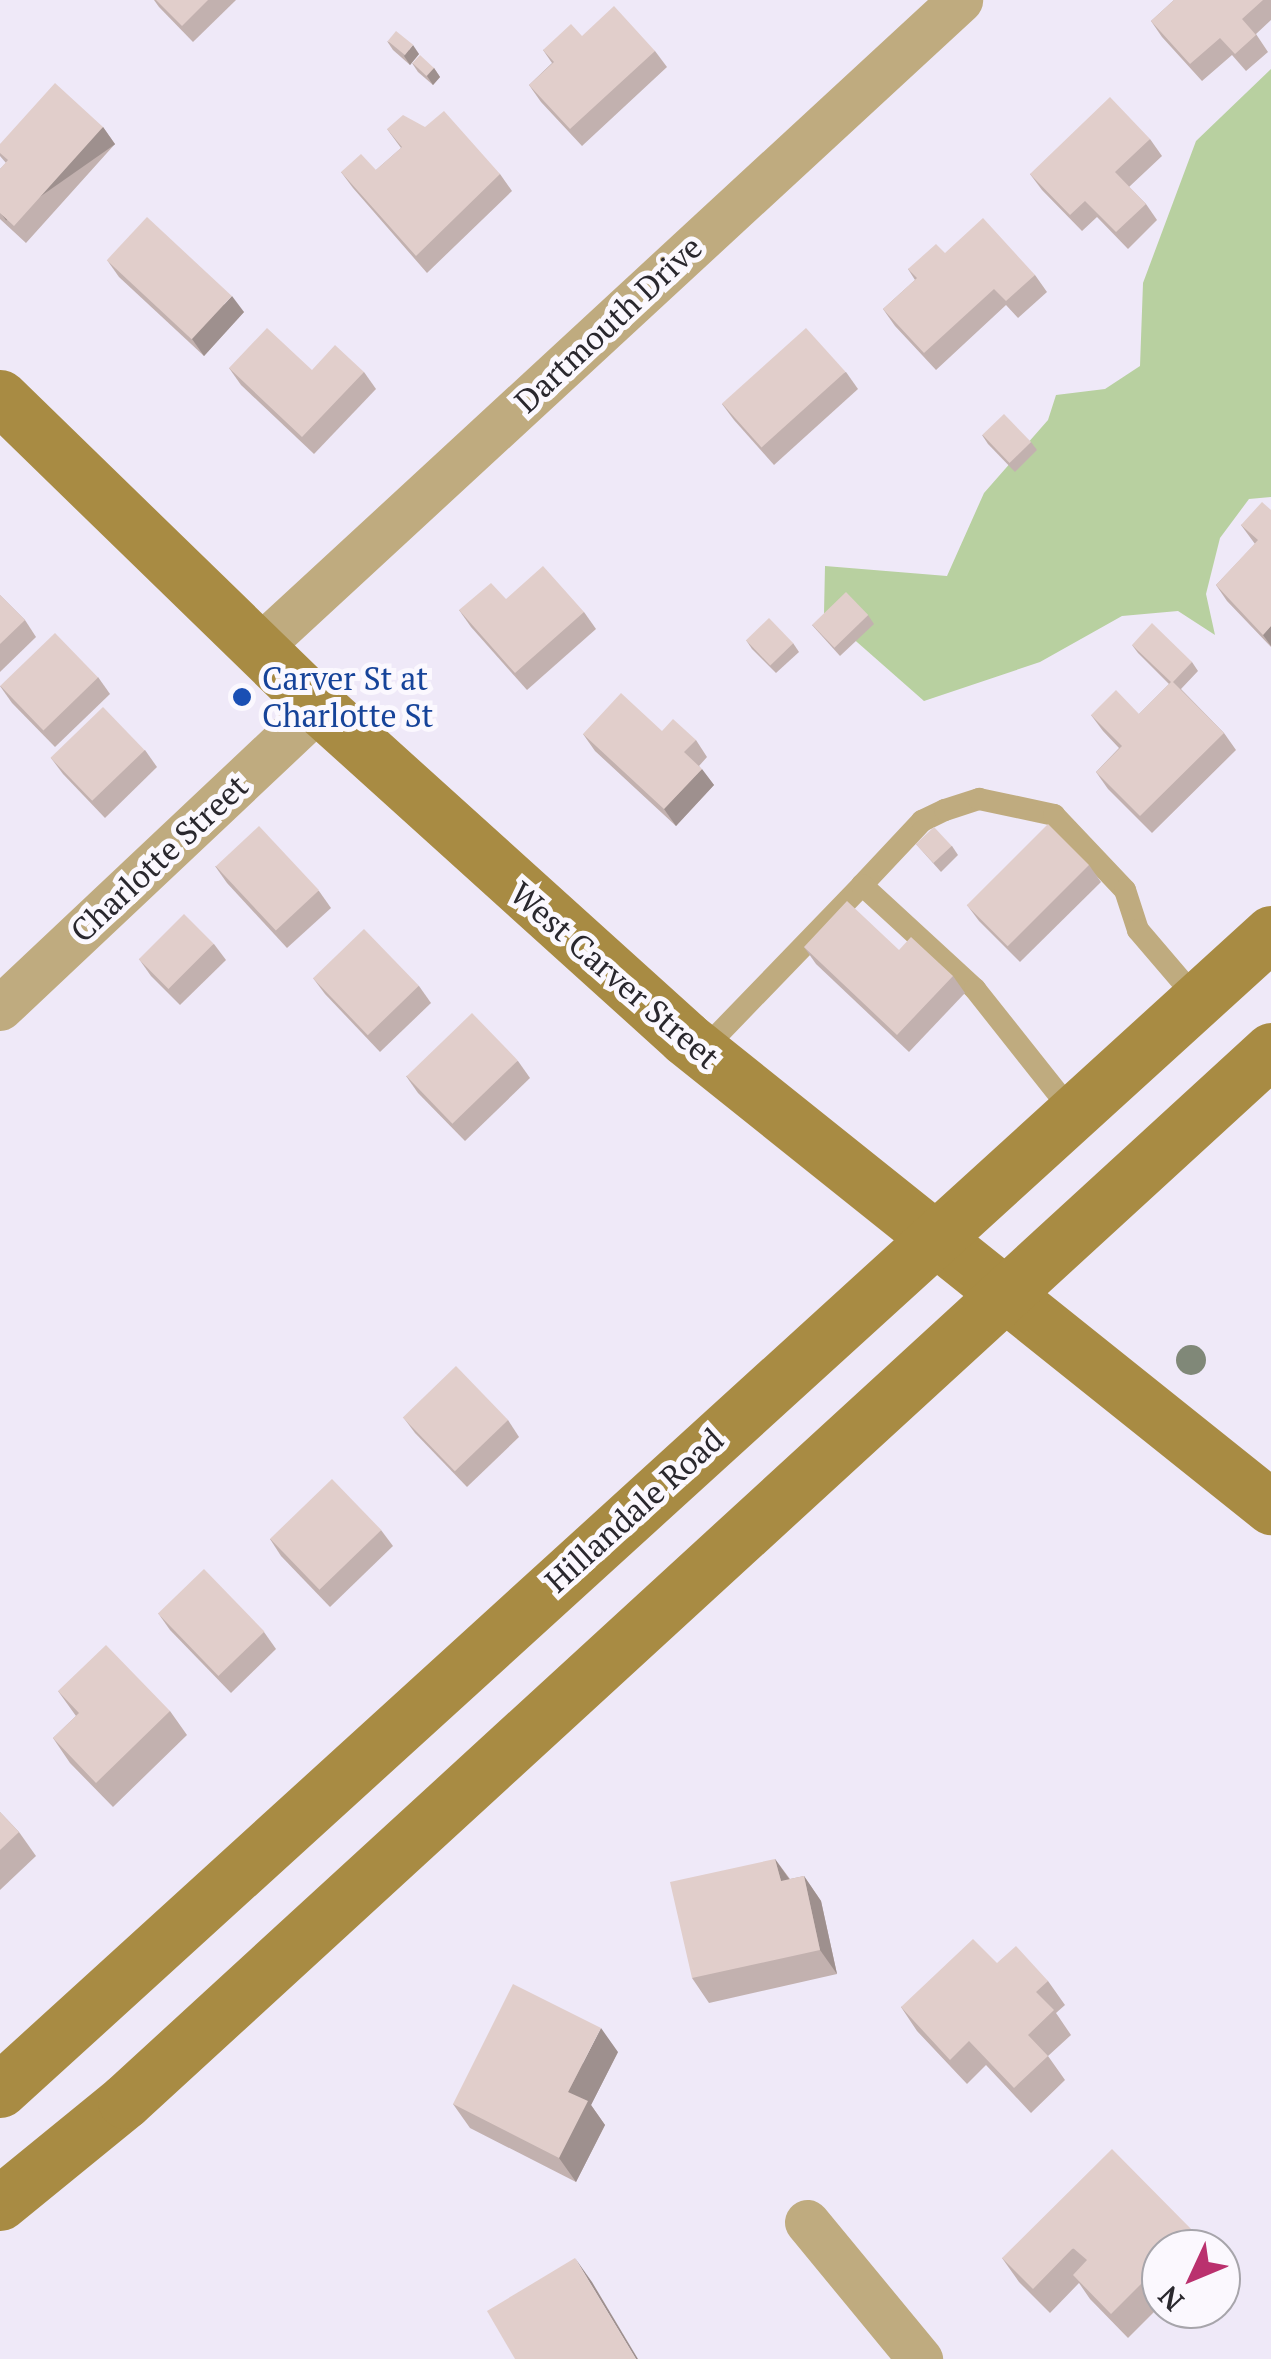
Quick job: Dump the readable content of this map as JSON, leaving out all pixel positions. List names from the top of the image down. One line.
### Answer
{"streets":{"street":["Dartmouth Drive","Charlotte Street","West Carver Street","Hillandale Road"]},"crossings":[["Dartmouth Drive","West Carver Street"],["Charlotte Street","West Carver Street"],["West Carver Street","Hillandale Road"]],"places":["Carver St at Charlotte St"],"north":"bottom left"}
